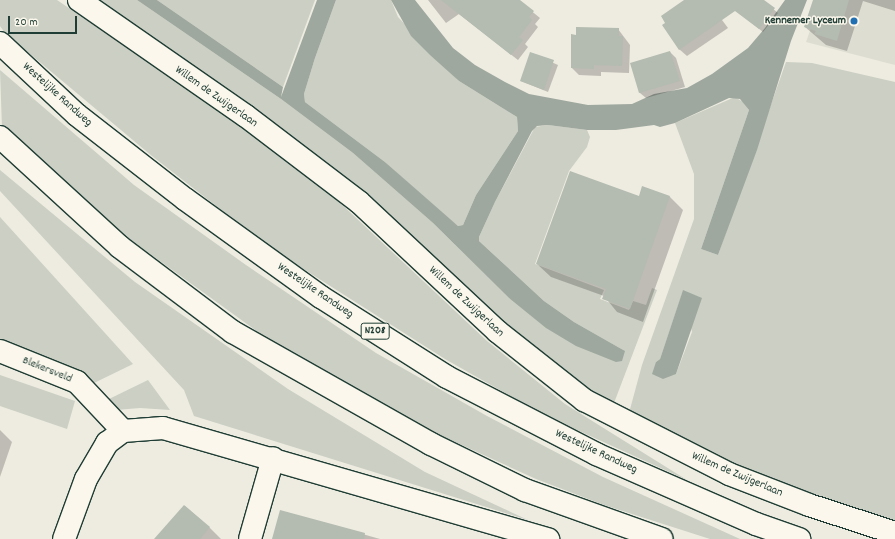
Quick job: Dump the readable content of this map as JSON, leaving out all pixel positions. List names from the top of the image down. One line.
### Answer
{"streets":{"main road":["Westelijke Randweg","Willem de Zwijgerlaan","N208","Blekersveld"]},"places":["Kennemer Lyceum"],"scale_bar":"20 m"}
